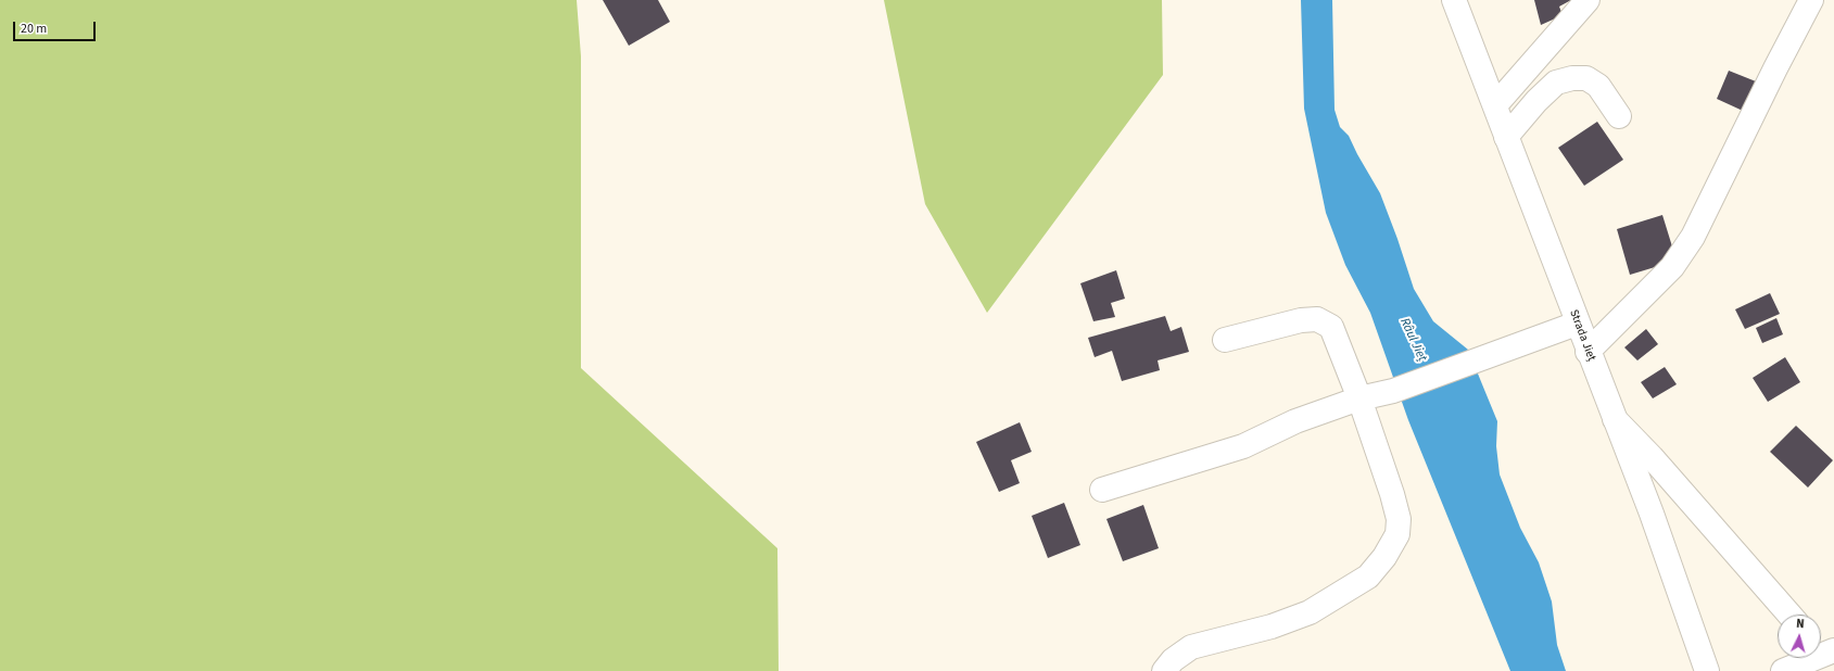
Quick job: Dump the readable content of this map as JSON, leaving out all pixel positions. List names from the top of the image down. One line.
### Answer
{"streets":{"street":["Strada Jieț"]},"water":["Râul Jieț"],"scale_bar":"20 m","north":"top"}
